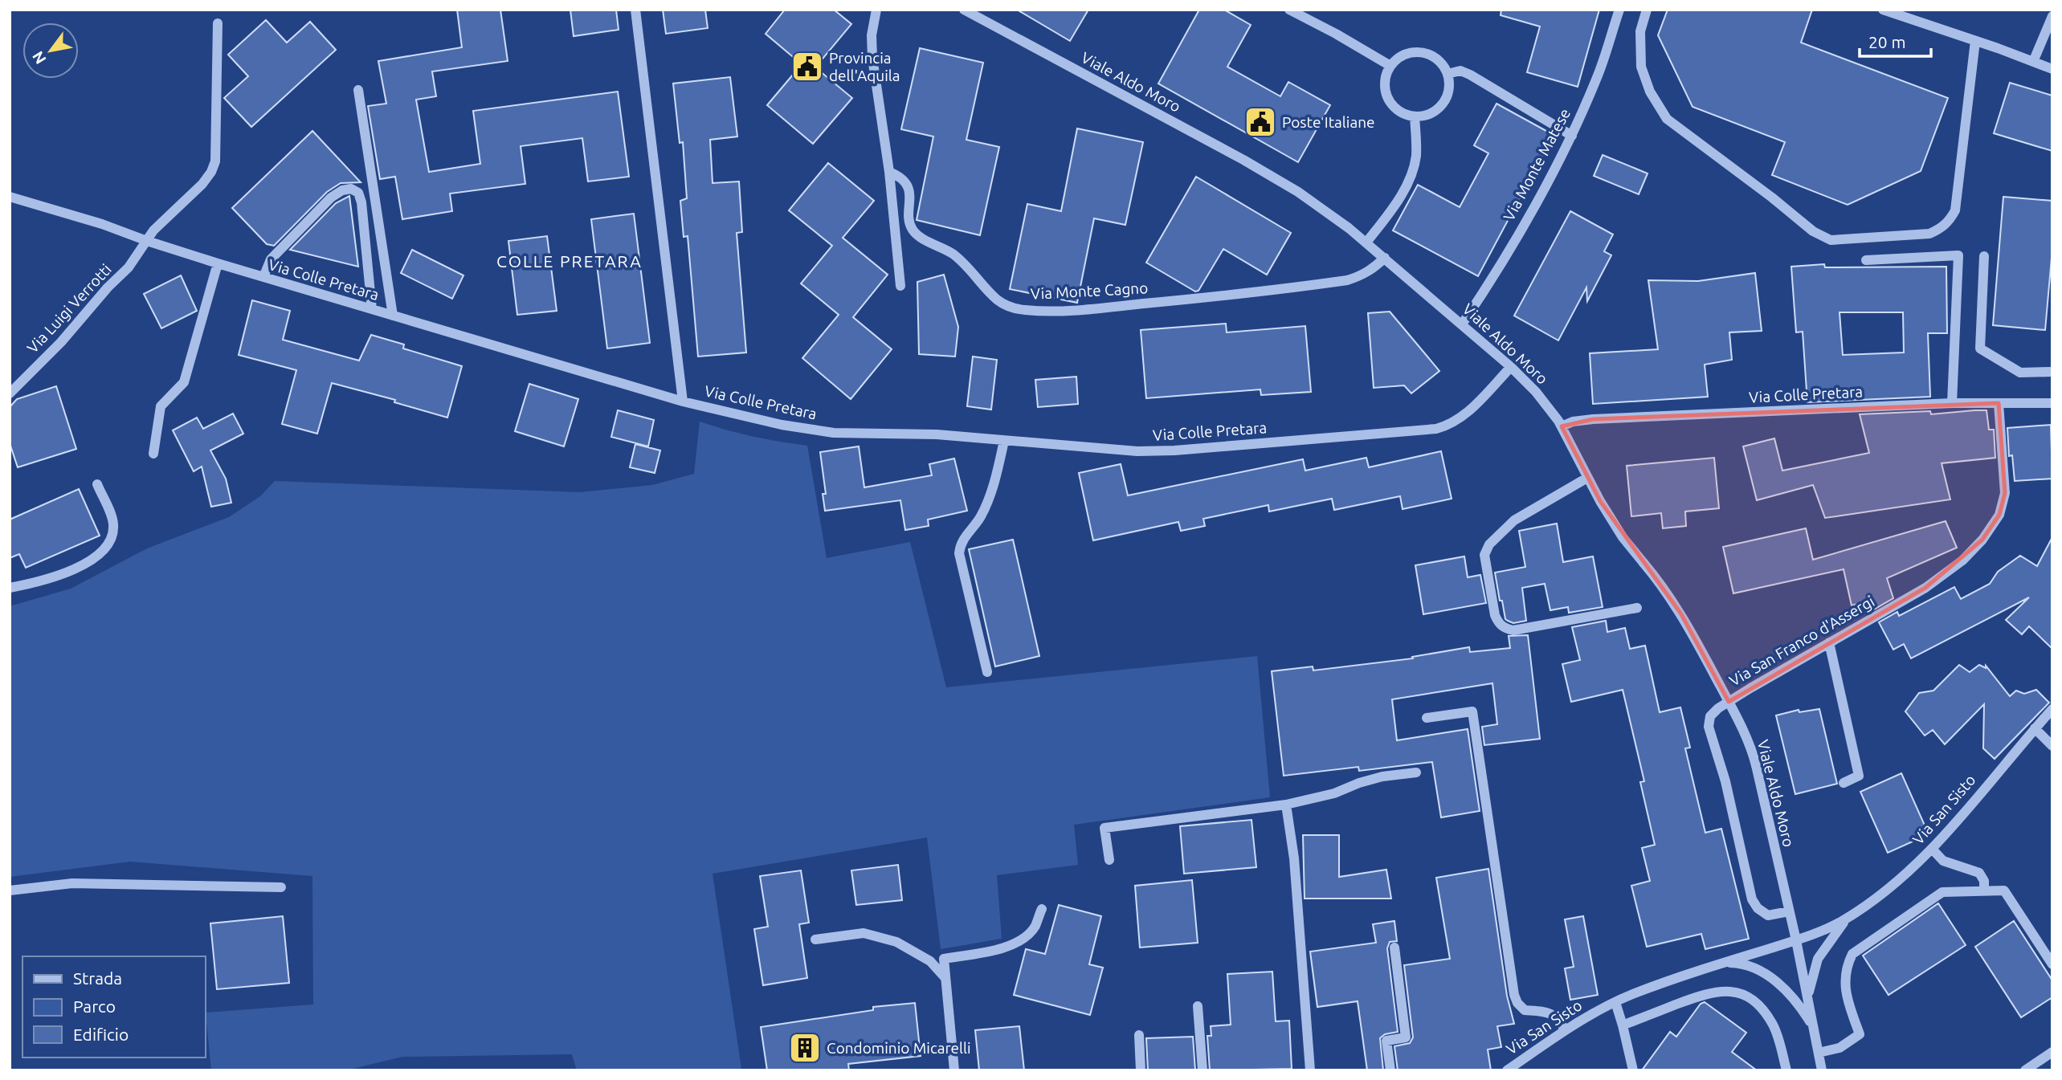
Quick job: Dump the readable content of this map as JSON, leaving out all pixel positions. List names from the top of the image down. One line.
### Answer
{"streets":{"street":["Viale Aldo Moro","Via Monte Matese","Via Colle Pretara","Via Monte Cagno","Via Luigi Verrotti","Via San Franco d'Assergi","Via San Sisto"]},"crossings":[["Viale Aldo Moro","Via Monte Matese"],["Viale Aldo Moro","Via Colle Pretara"],["Viale Aldo Moro","Via Monte Cagno"],["Viale Aldo Moro","Via San Franco d'Assergi"],["Viale Aldo Moro","Via San Sisto"],["Via Colle Pretara","Via Luigi Verrotti"],["Via Colle Pretara","Via San Franco d'Assergi"]],"districts":["COLLE PRETARA"],"places":{"public building":["Provincia dell'Aquila","Poste Italiane"],"building":["Condominio Micarelli"]},"legend":["Strada","Parco","Edificio"],"scale_bar":"20 m","north":"bottom left"}
